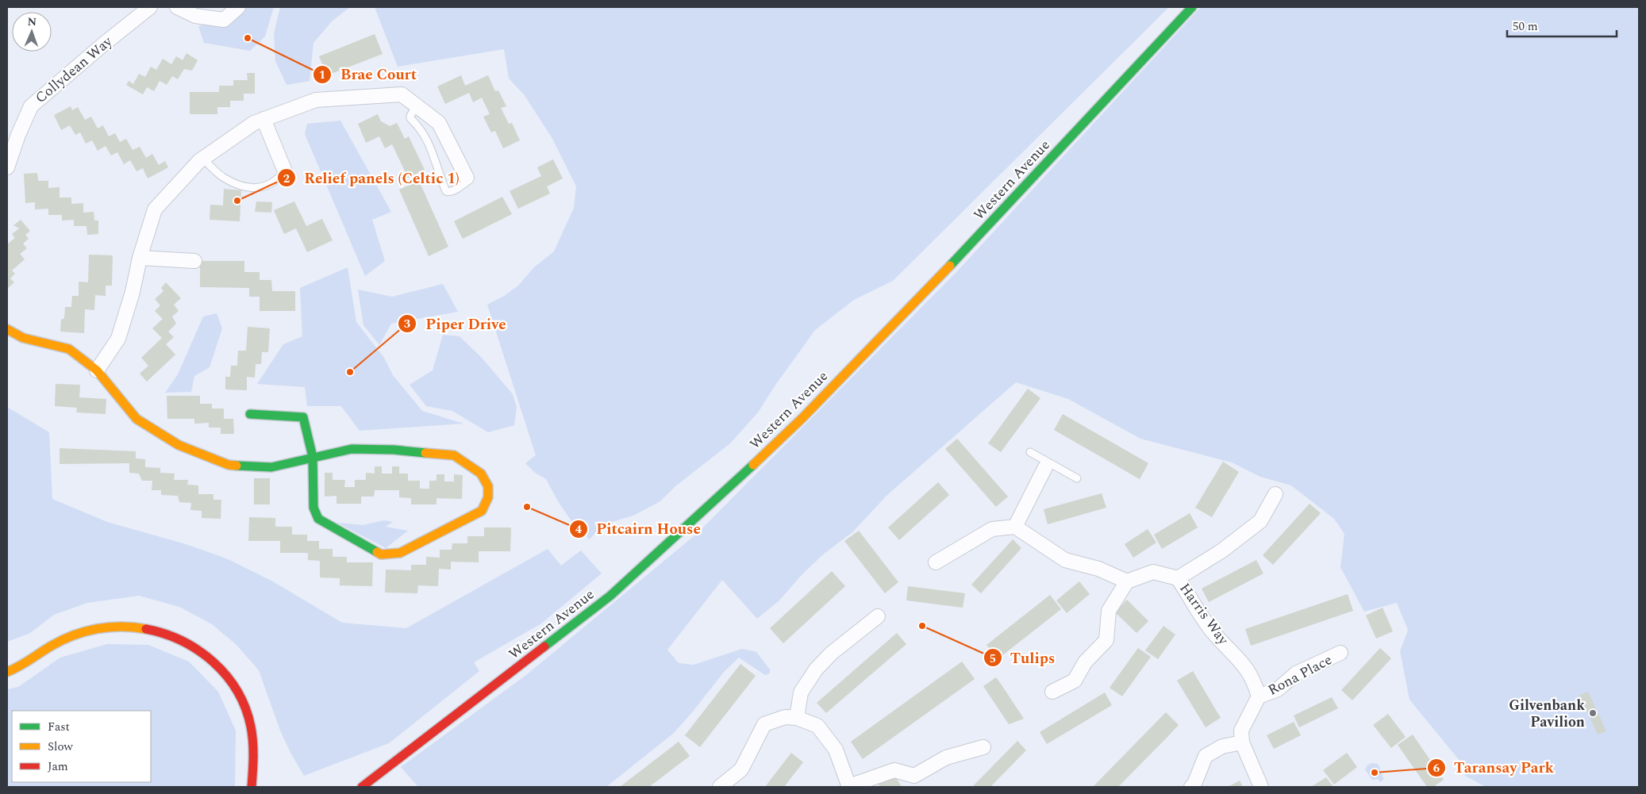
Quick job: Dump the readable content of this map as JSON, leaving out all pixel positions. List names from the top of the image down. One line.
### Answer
{"streets":{"street":["Collydean Way","Western Avenue","Harris Way","Rona Place"]},"crossings":[["Harris Way","Rona Place"]],"places":["Brae Court","Relief panels (Celtic 1)","Piper Drive","Pitcairn House","Tulips","Gilvenbank Pavilion","Taransay Park"],"legend":["Fast","Slow","Jam"],"scale_bar":"50 m","north":"top"}
